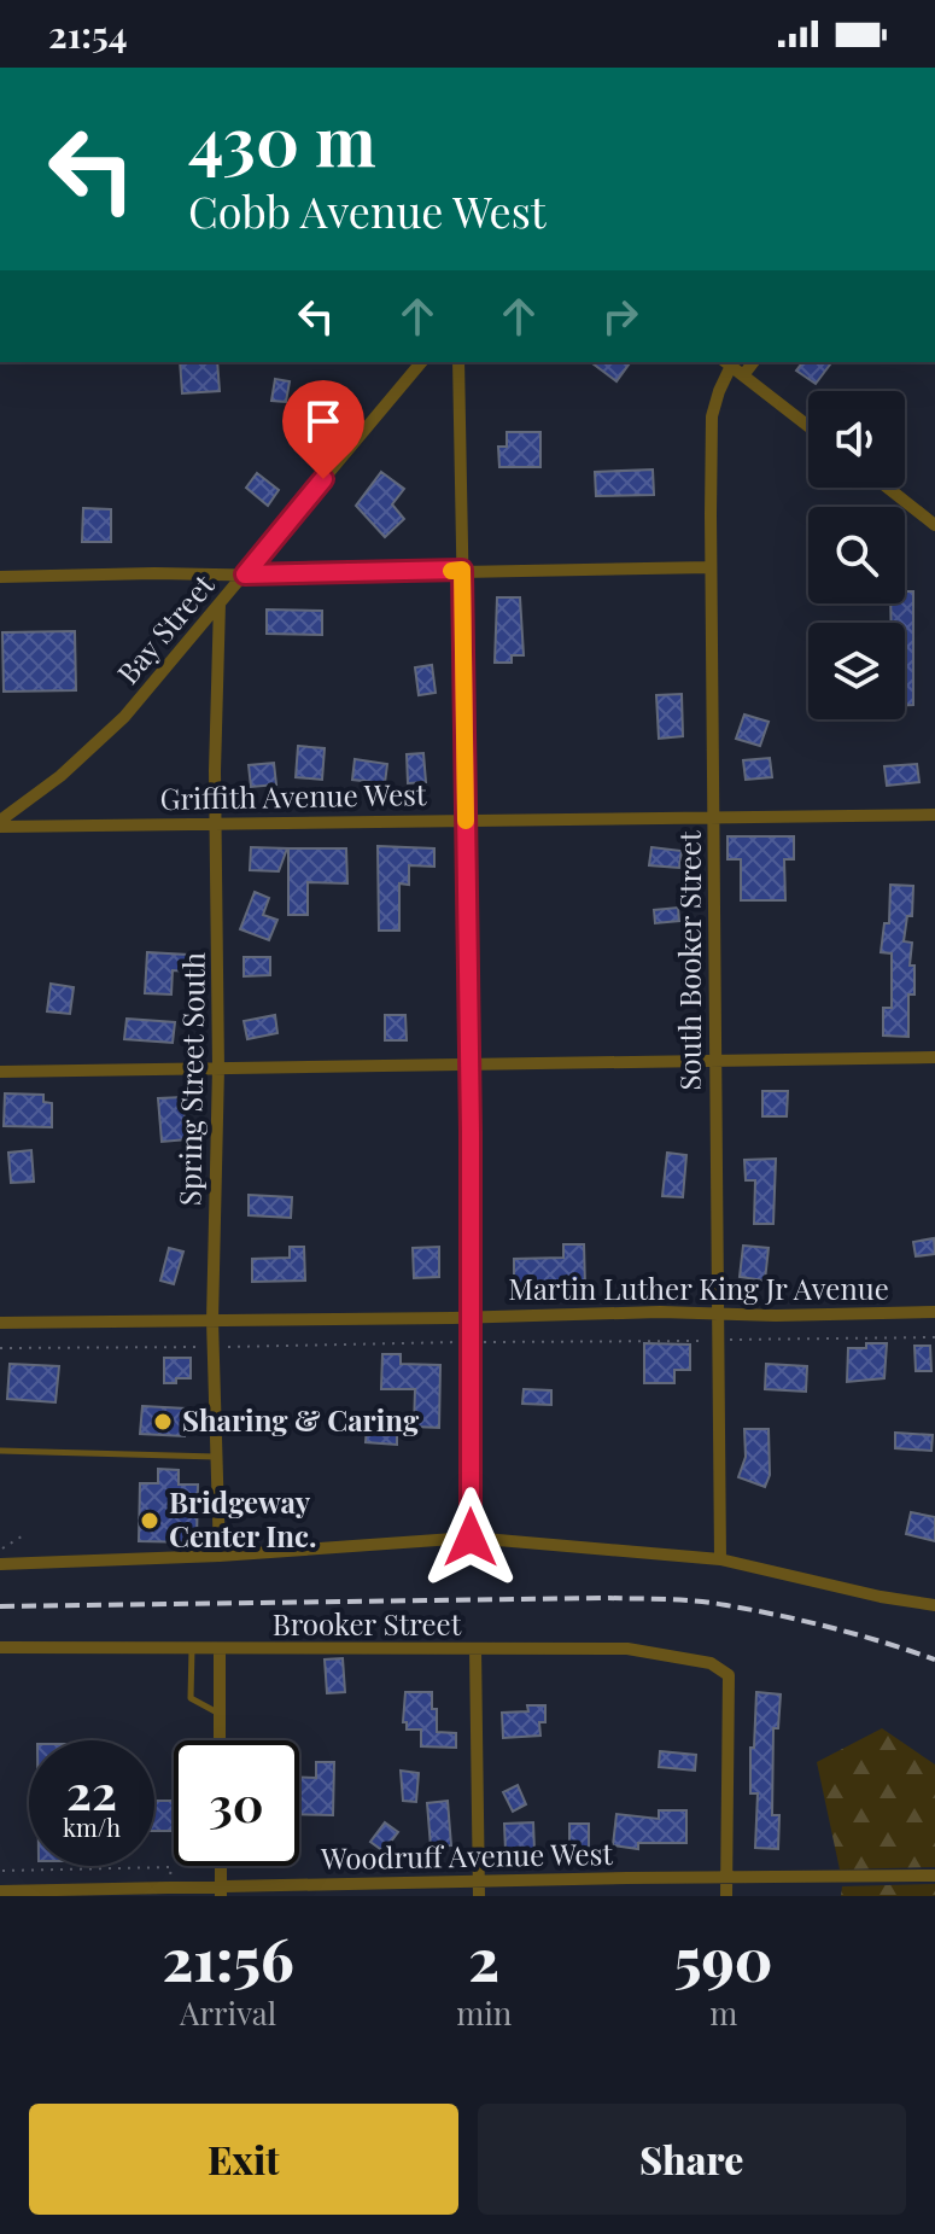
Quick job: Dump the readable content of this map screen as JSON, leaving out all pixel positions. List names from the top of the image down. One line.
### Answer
{"streets":{"street":["Bay Street","Griffith Avenue West","South Booker Street","Spring Street South","Martin Luther King Jr Avenue","Brooker Street","Woodruff Avenue West"]},"crossings":[["Bay Street","Griffith Avenue West"],["Bay Street","Spring Street South"],["Griffith Avenue West","South Booker Street"],["Griffith Avenue West","Spring Street South"],["South Booker Street","Martin Luther King Jr Avenue"],["Spring Street South","Martin Luther King Jr Avenue"],["Brooker Street","Woodruff Avenue West"]],"places":["Sharing & Caring","Bridgeway Center Inc."],"page":{"status":"21:54","turn":["430 m","Cobb Avenue West"],"speed":"22 km/h","limit":"30","eta":["21:56","Arrival","2","min","590","m"],"buttons":["Exit","Share"]}}
